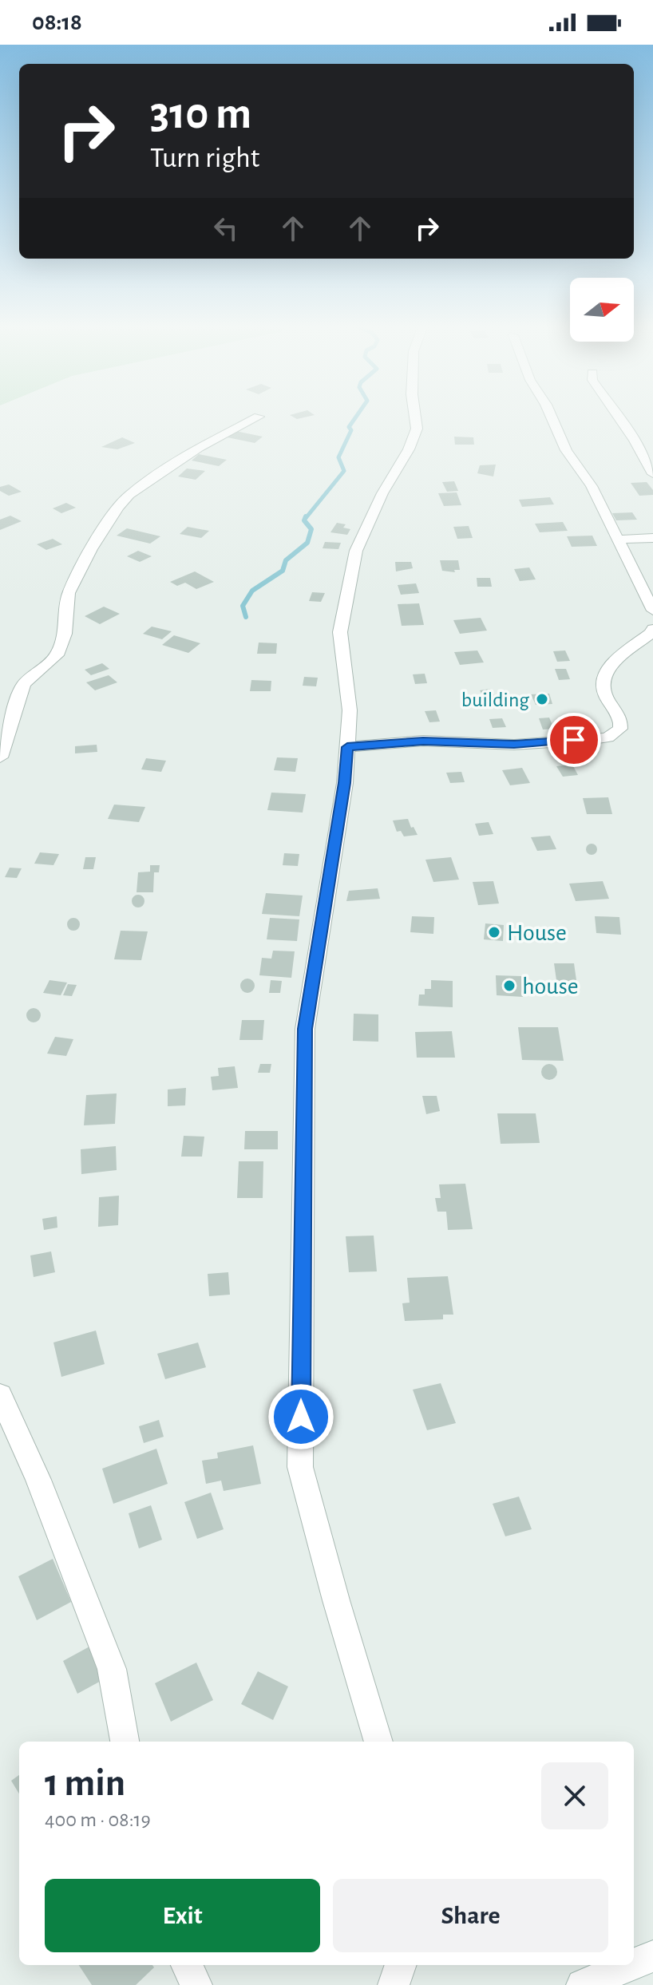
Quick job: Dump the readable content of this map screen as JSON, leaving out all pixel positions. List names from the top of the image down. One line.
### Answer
{"places":["building","House","house"],"north":"right","page":{"status":"08:18","turn":["310 m","Turn right"],"heading":["1 min","400 m · 08:19"],"buttons":["Exit","Share"]}}
